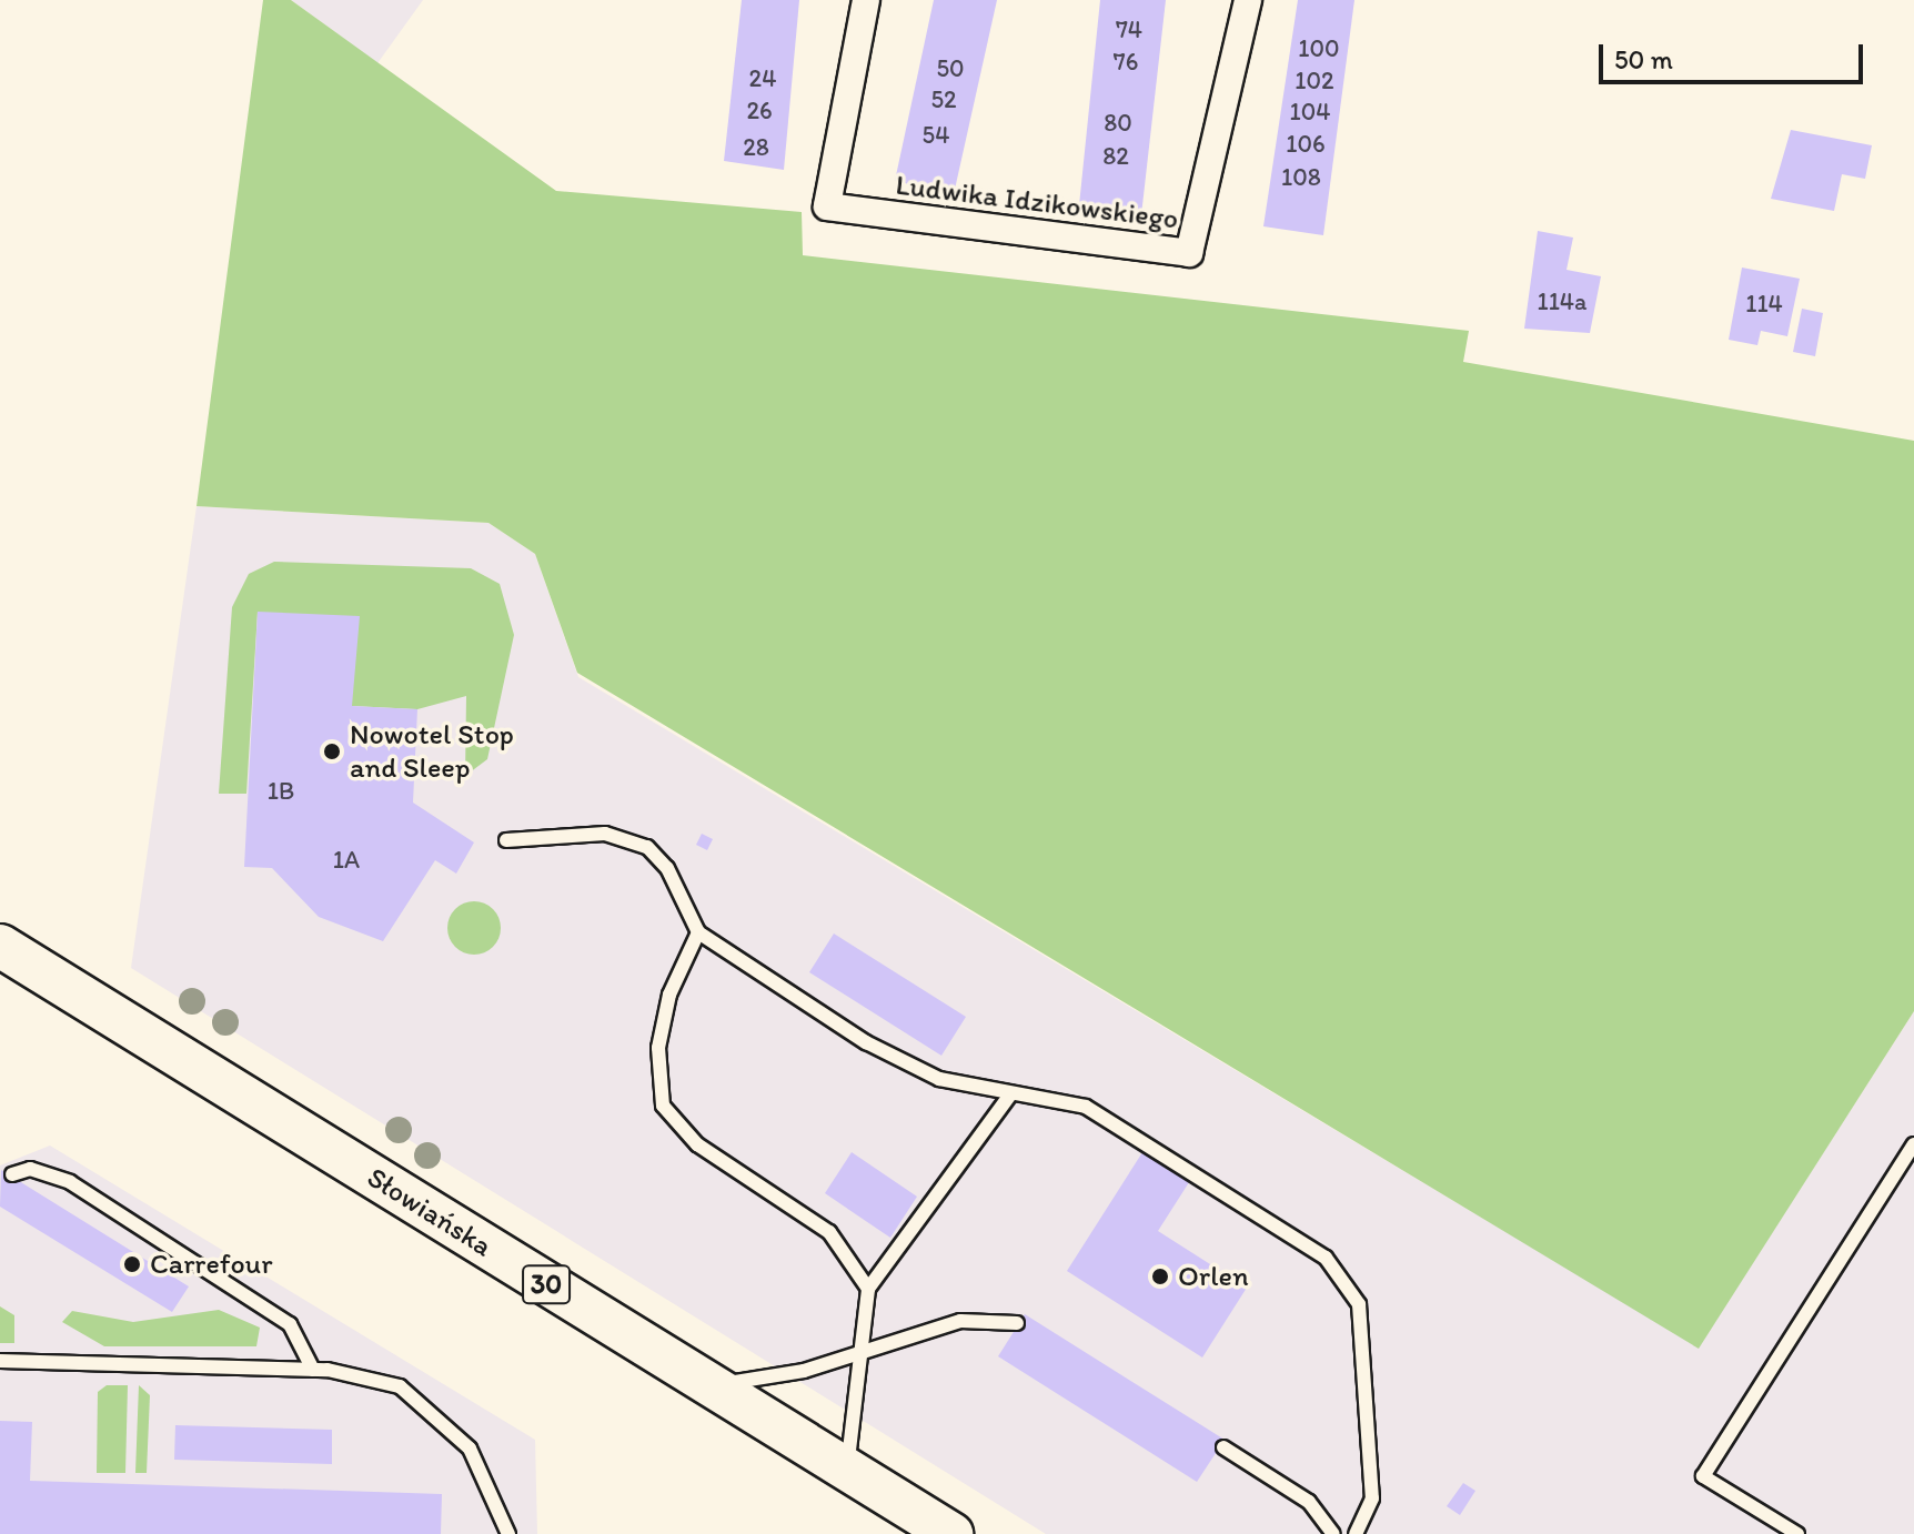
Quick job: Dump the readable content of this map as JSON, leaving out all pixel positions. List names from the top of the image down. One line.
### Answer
{"streets":{"main road":["Słowiańska","30"],"street":["Ludwika Idzikowskiego"]},"places":["Nowotel Stop and Sleep","Carrefour","Orlen"],"house_numbers":["74","100","76","50","24","102","52","26","104","80","54","106","28","82","108","114a","114","1B","1A"],"scale_bar":"50 m"}
